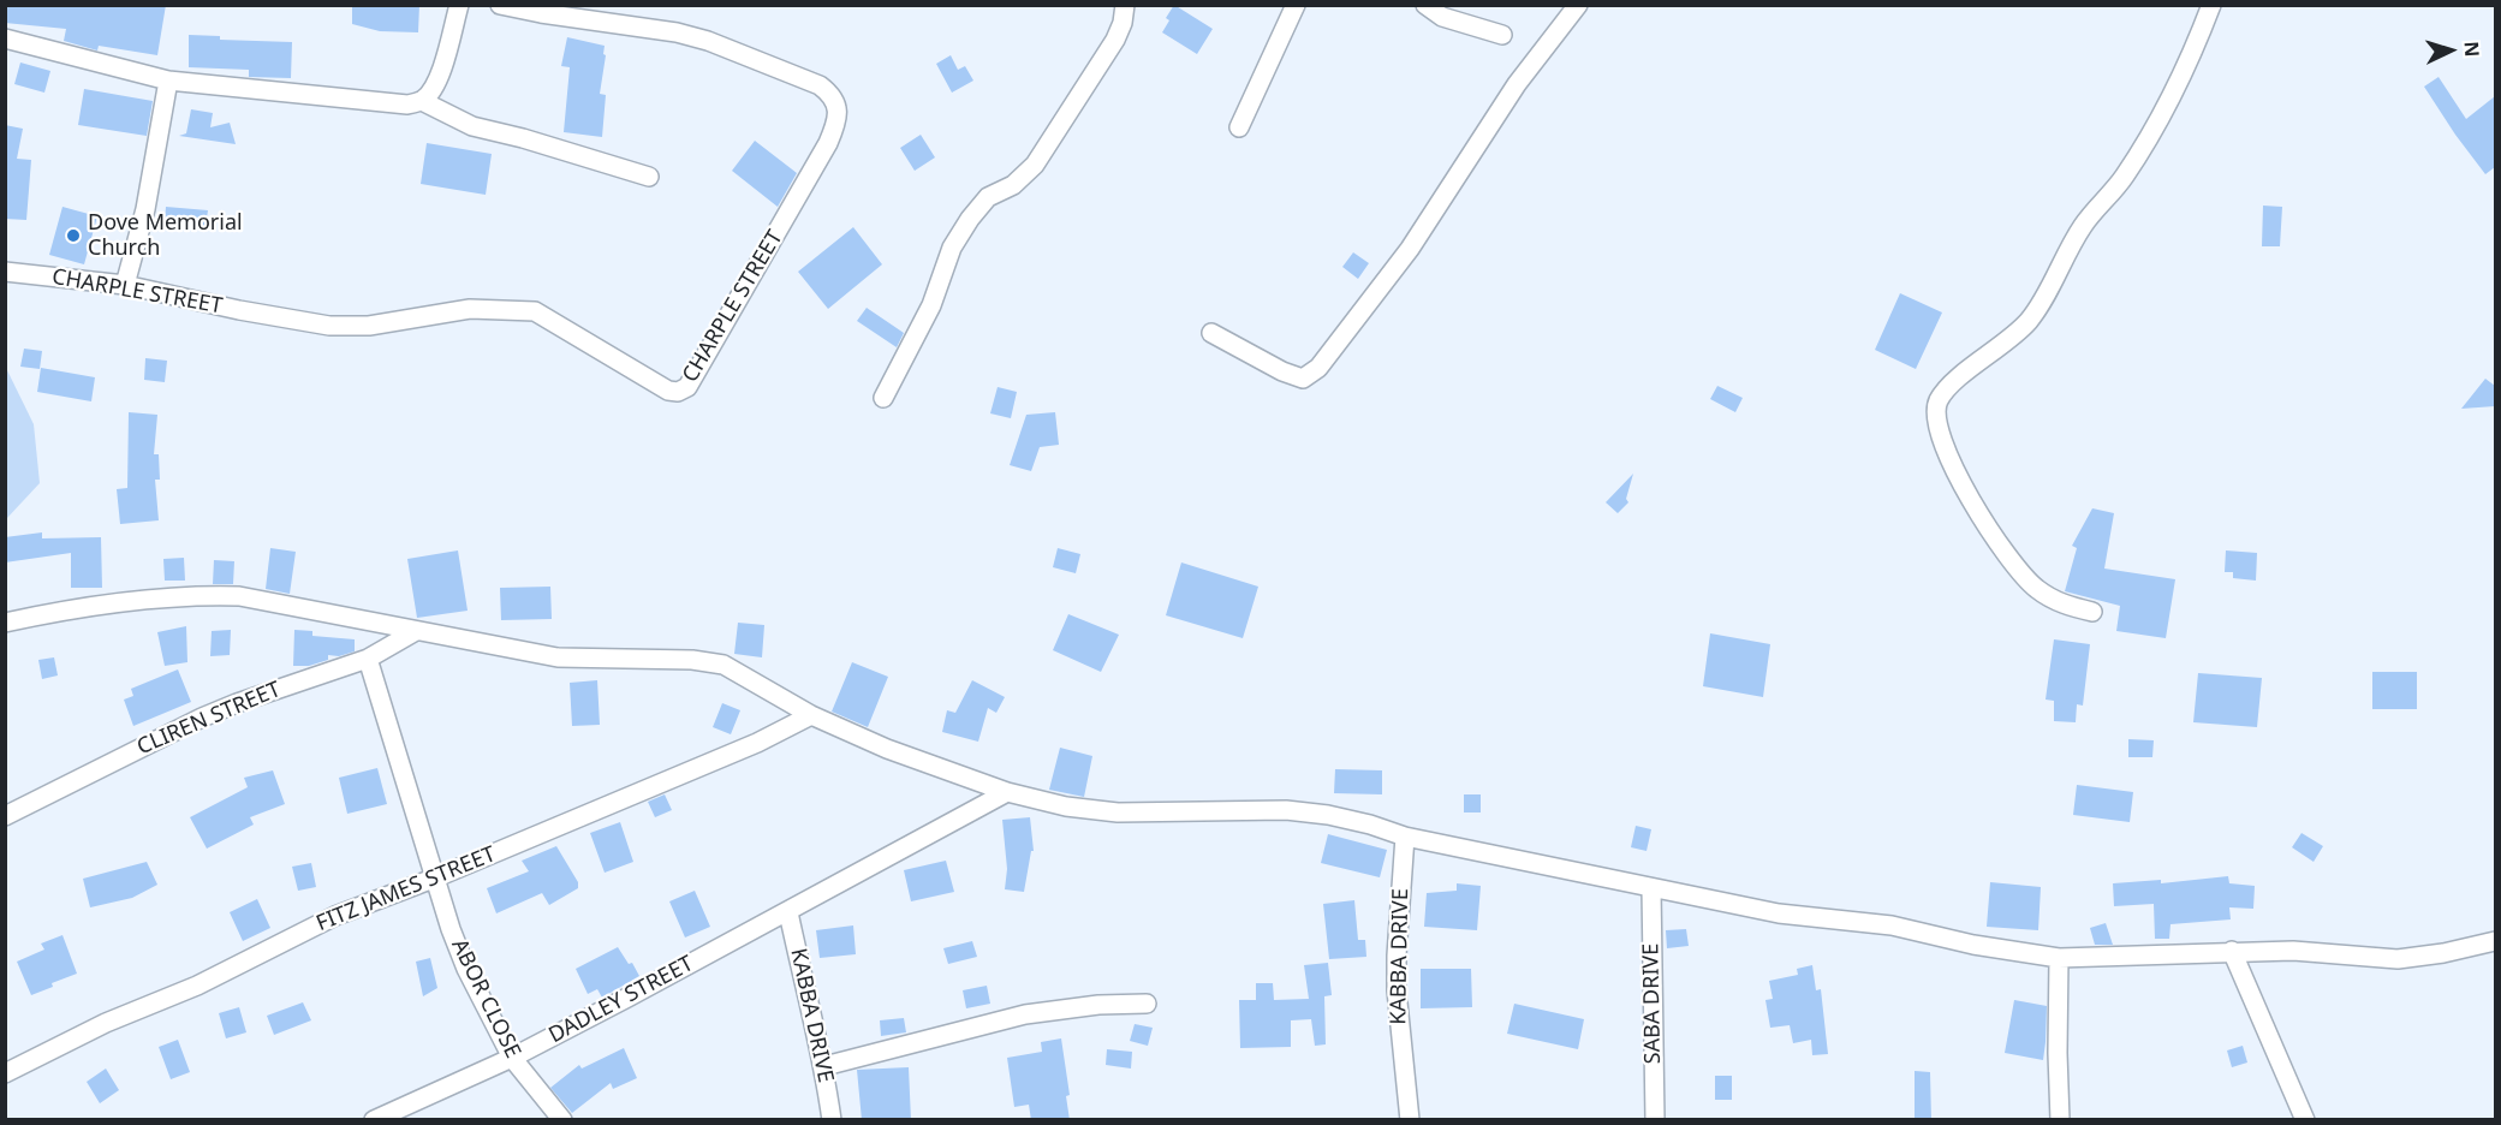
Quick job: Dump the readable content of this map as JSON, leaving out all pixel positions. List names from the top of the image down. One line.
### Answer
{"streets":{"street":["CHARPLE STREET","CLIREN STREET","FITZ JAMES STREET","KABBA DRIVE","ABOR CLOSE","DADLEY STREET","SABA DRIVE"]},"crossings":[["CLIREN STREET","ABOR CLOSE"],["FITZ JAMES STREET","ABOR CLOSE"],["KABBA DRIVE","DADLEY STREET"],["ABOR CLOSE","DADLEY STREET"]],"places":["Dove Memorial Church"],"north":"right"}
